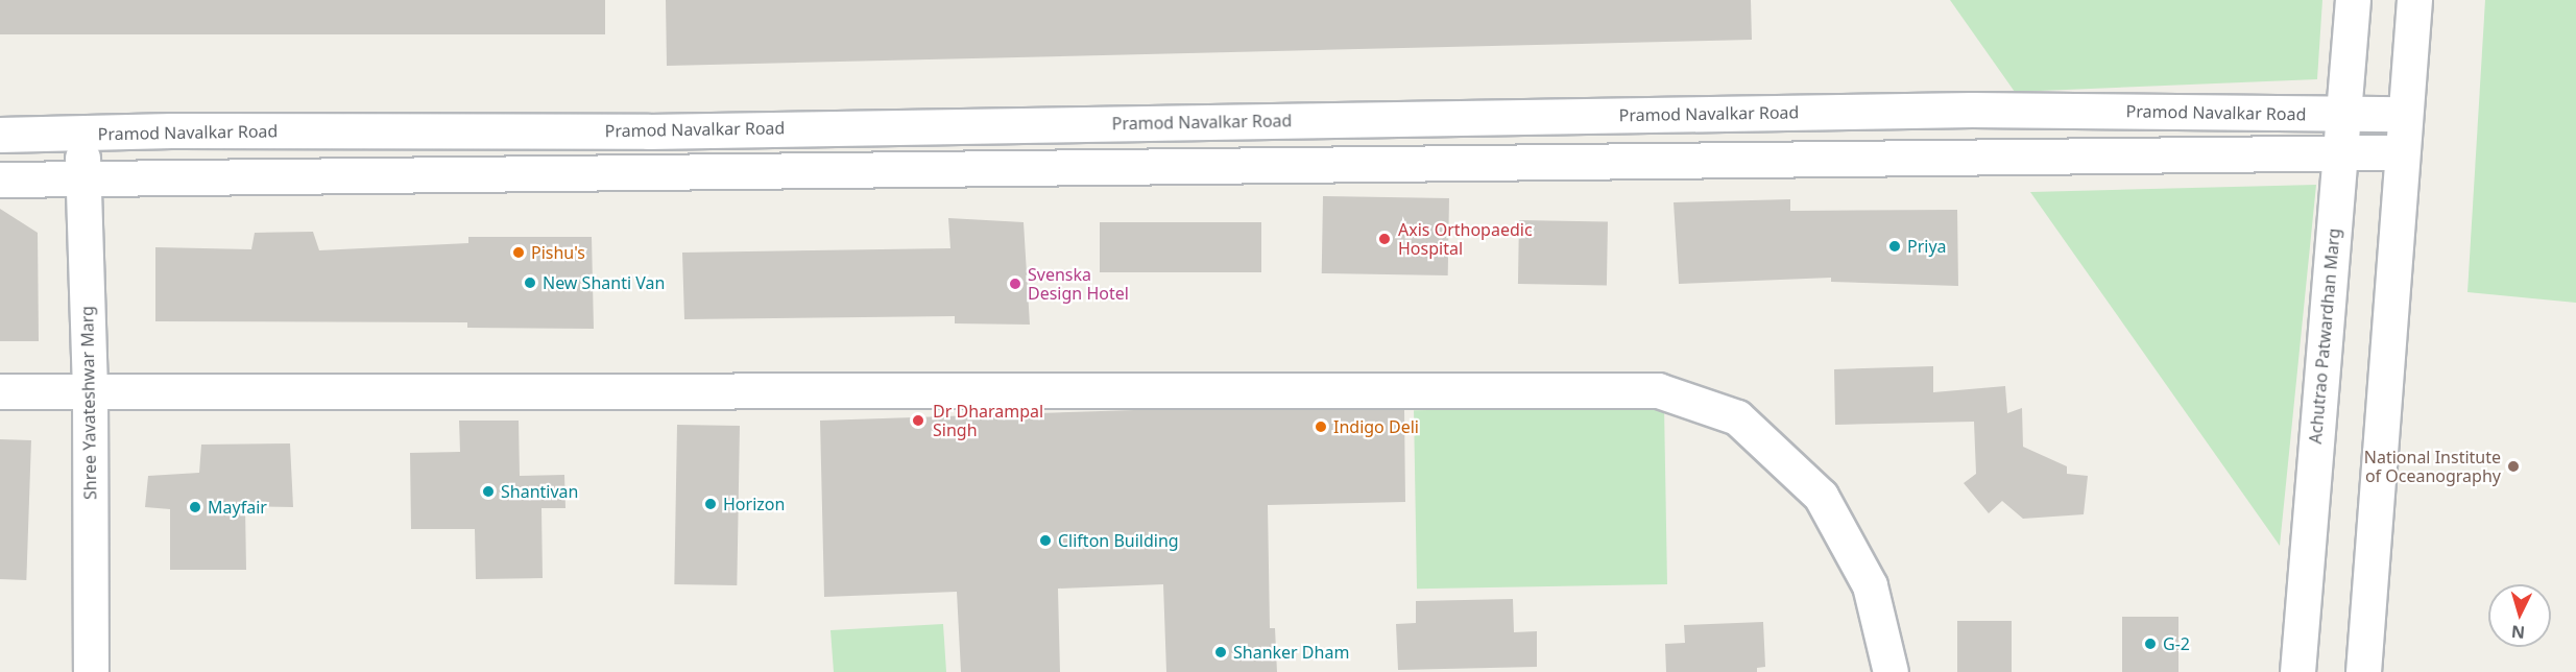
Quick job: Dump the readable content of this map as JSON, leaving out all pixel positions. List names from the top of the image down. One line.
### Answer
{"streets":{"street":["Pramod Navalkar Road","Achutrao Patwardhan Marg","Shree Yavateshwar Marg"]},"crossings":[["Pramod Navalkar Road","Achutrao Patwardhan Marg"],["Pramod Navalkar Road","Shree Yavateshwar Marg"]],"places":["Axis Orthopaedic Hospital","Priya","Pishu's","New Shanti Van","Svenska Design Hotel","Dr Dharampal Singh","Indigo Deli","National Institute of Oceanography","Shantivan","Horizon","Mayfair","Clifton Building","G-2","Shanker Dham"],"north":"bottom"}
